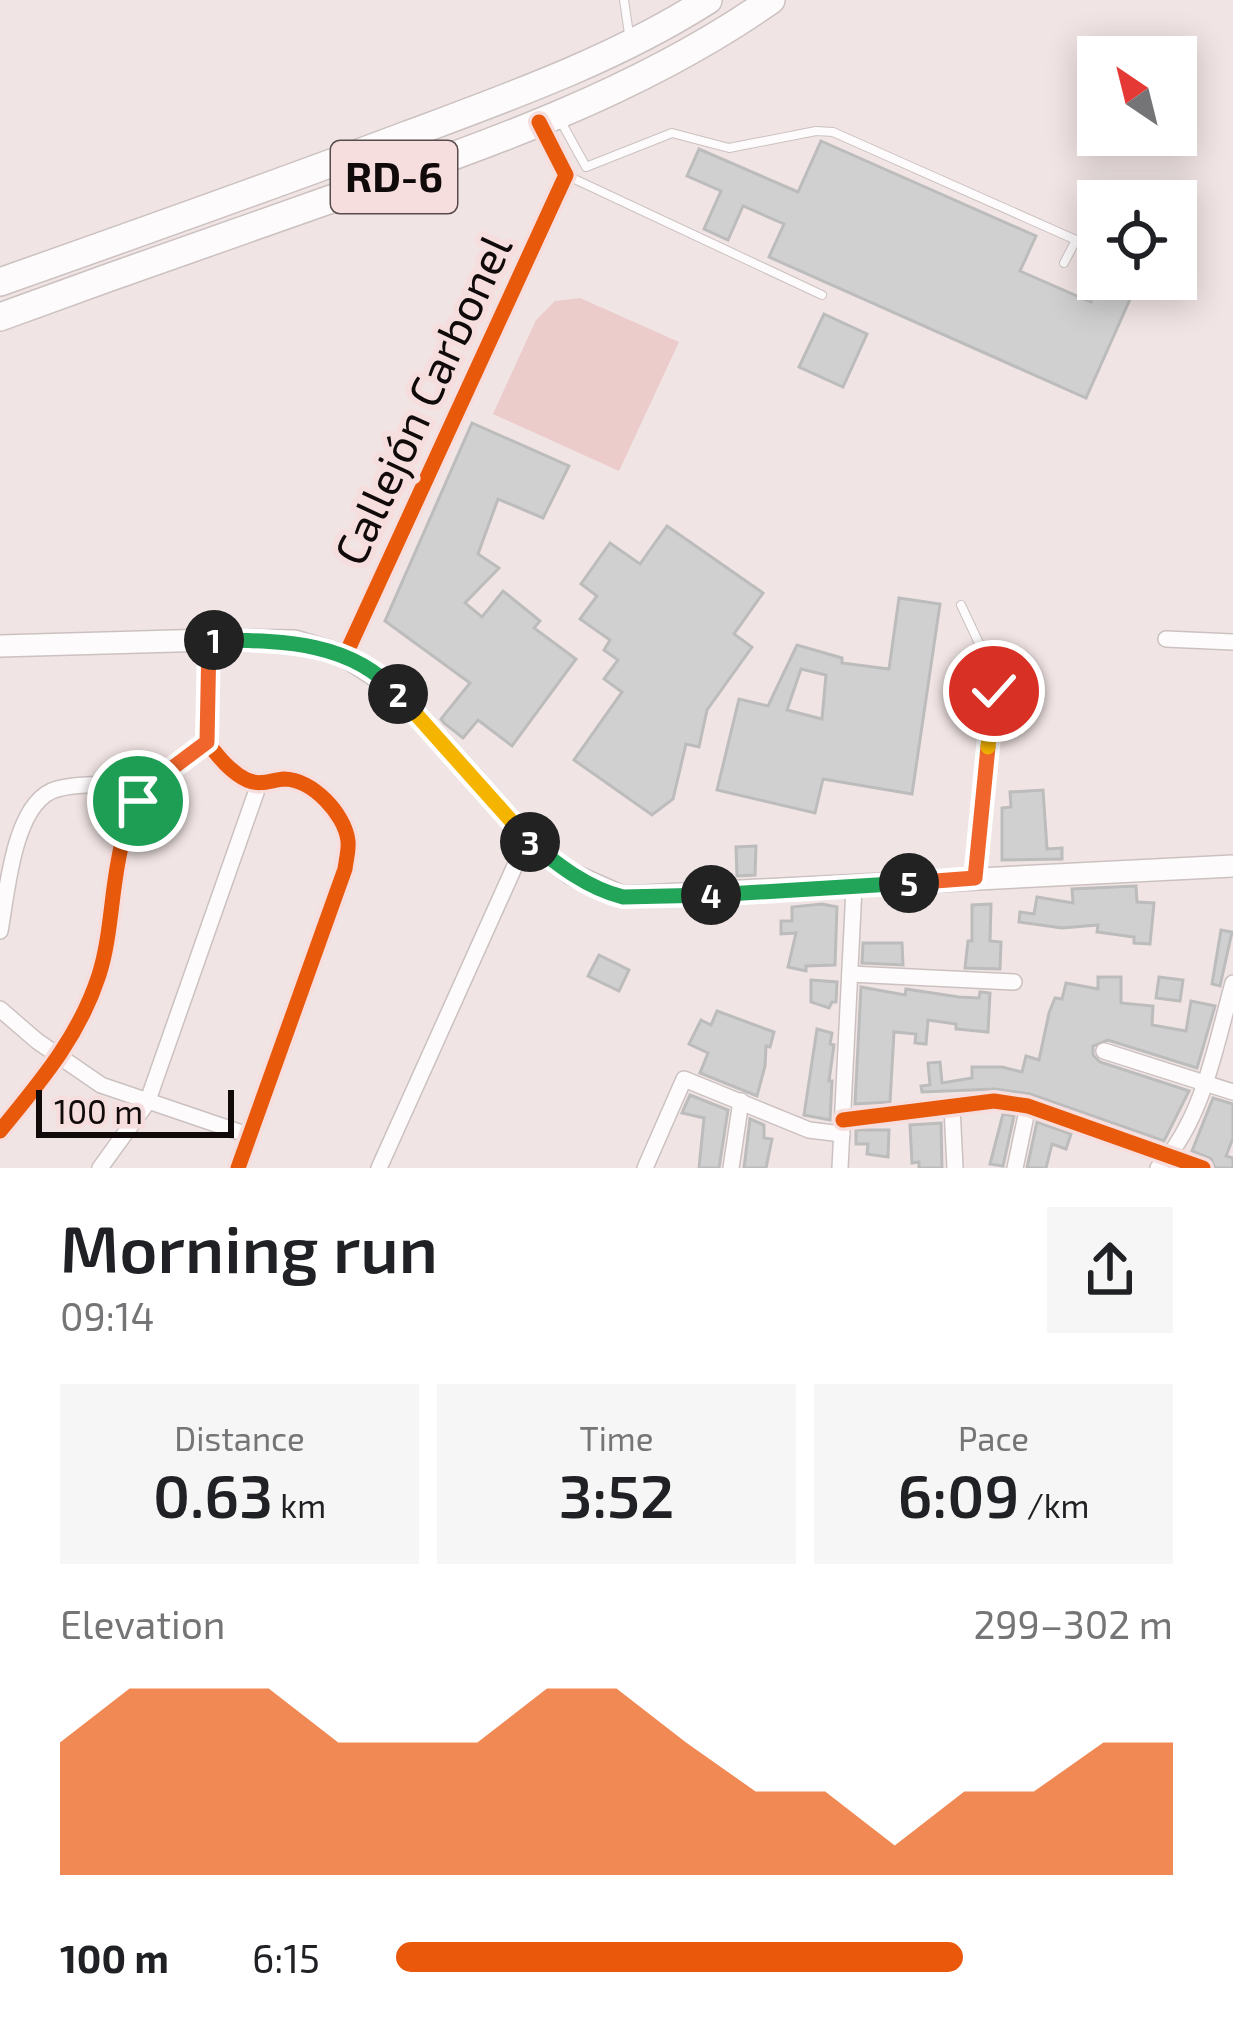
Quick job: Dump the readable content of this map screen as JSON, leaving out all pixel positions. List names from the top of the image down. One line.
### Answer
{"streets":{"highway":["RD-6"],"street":["Callejón Carbonel"]},"scale_bar":"100 m","north":"top left","page":{"pins":["1","2","3","5","4"],"scale":"100 m","heading":["Morning run","09:14"],"stats":[["Distance","0.63 km"],["Time","3:52"],["Pace","6:09 /km"]],"chart":["Elevation","299–302 m"],"list":[{"name":"100 m","note":"6:15"}]}}
